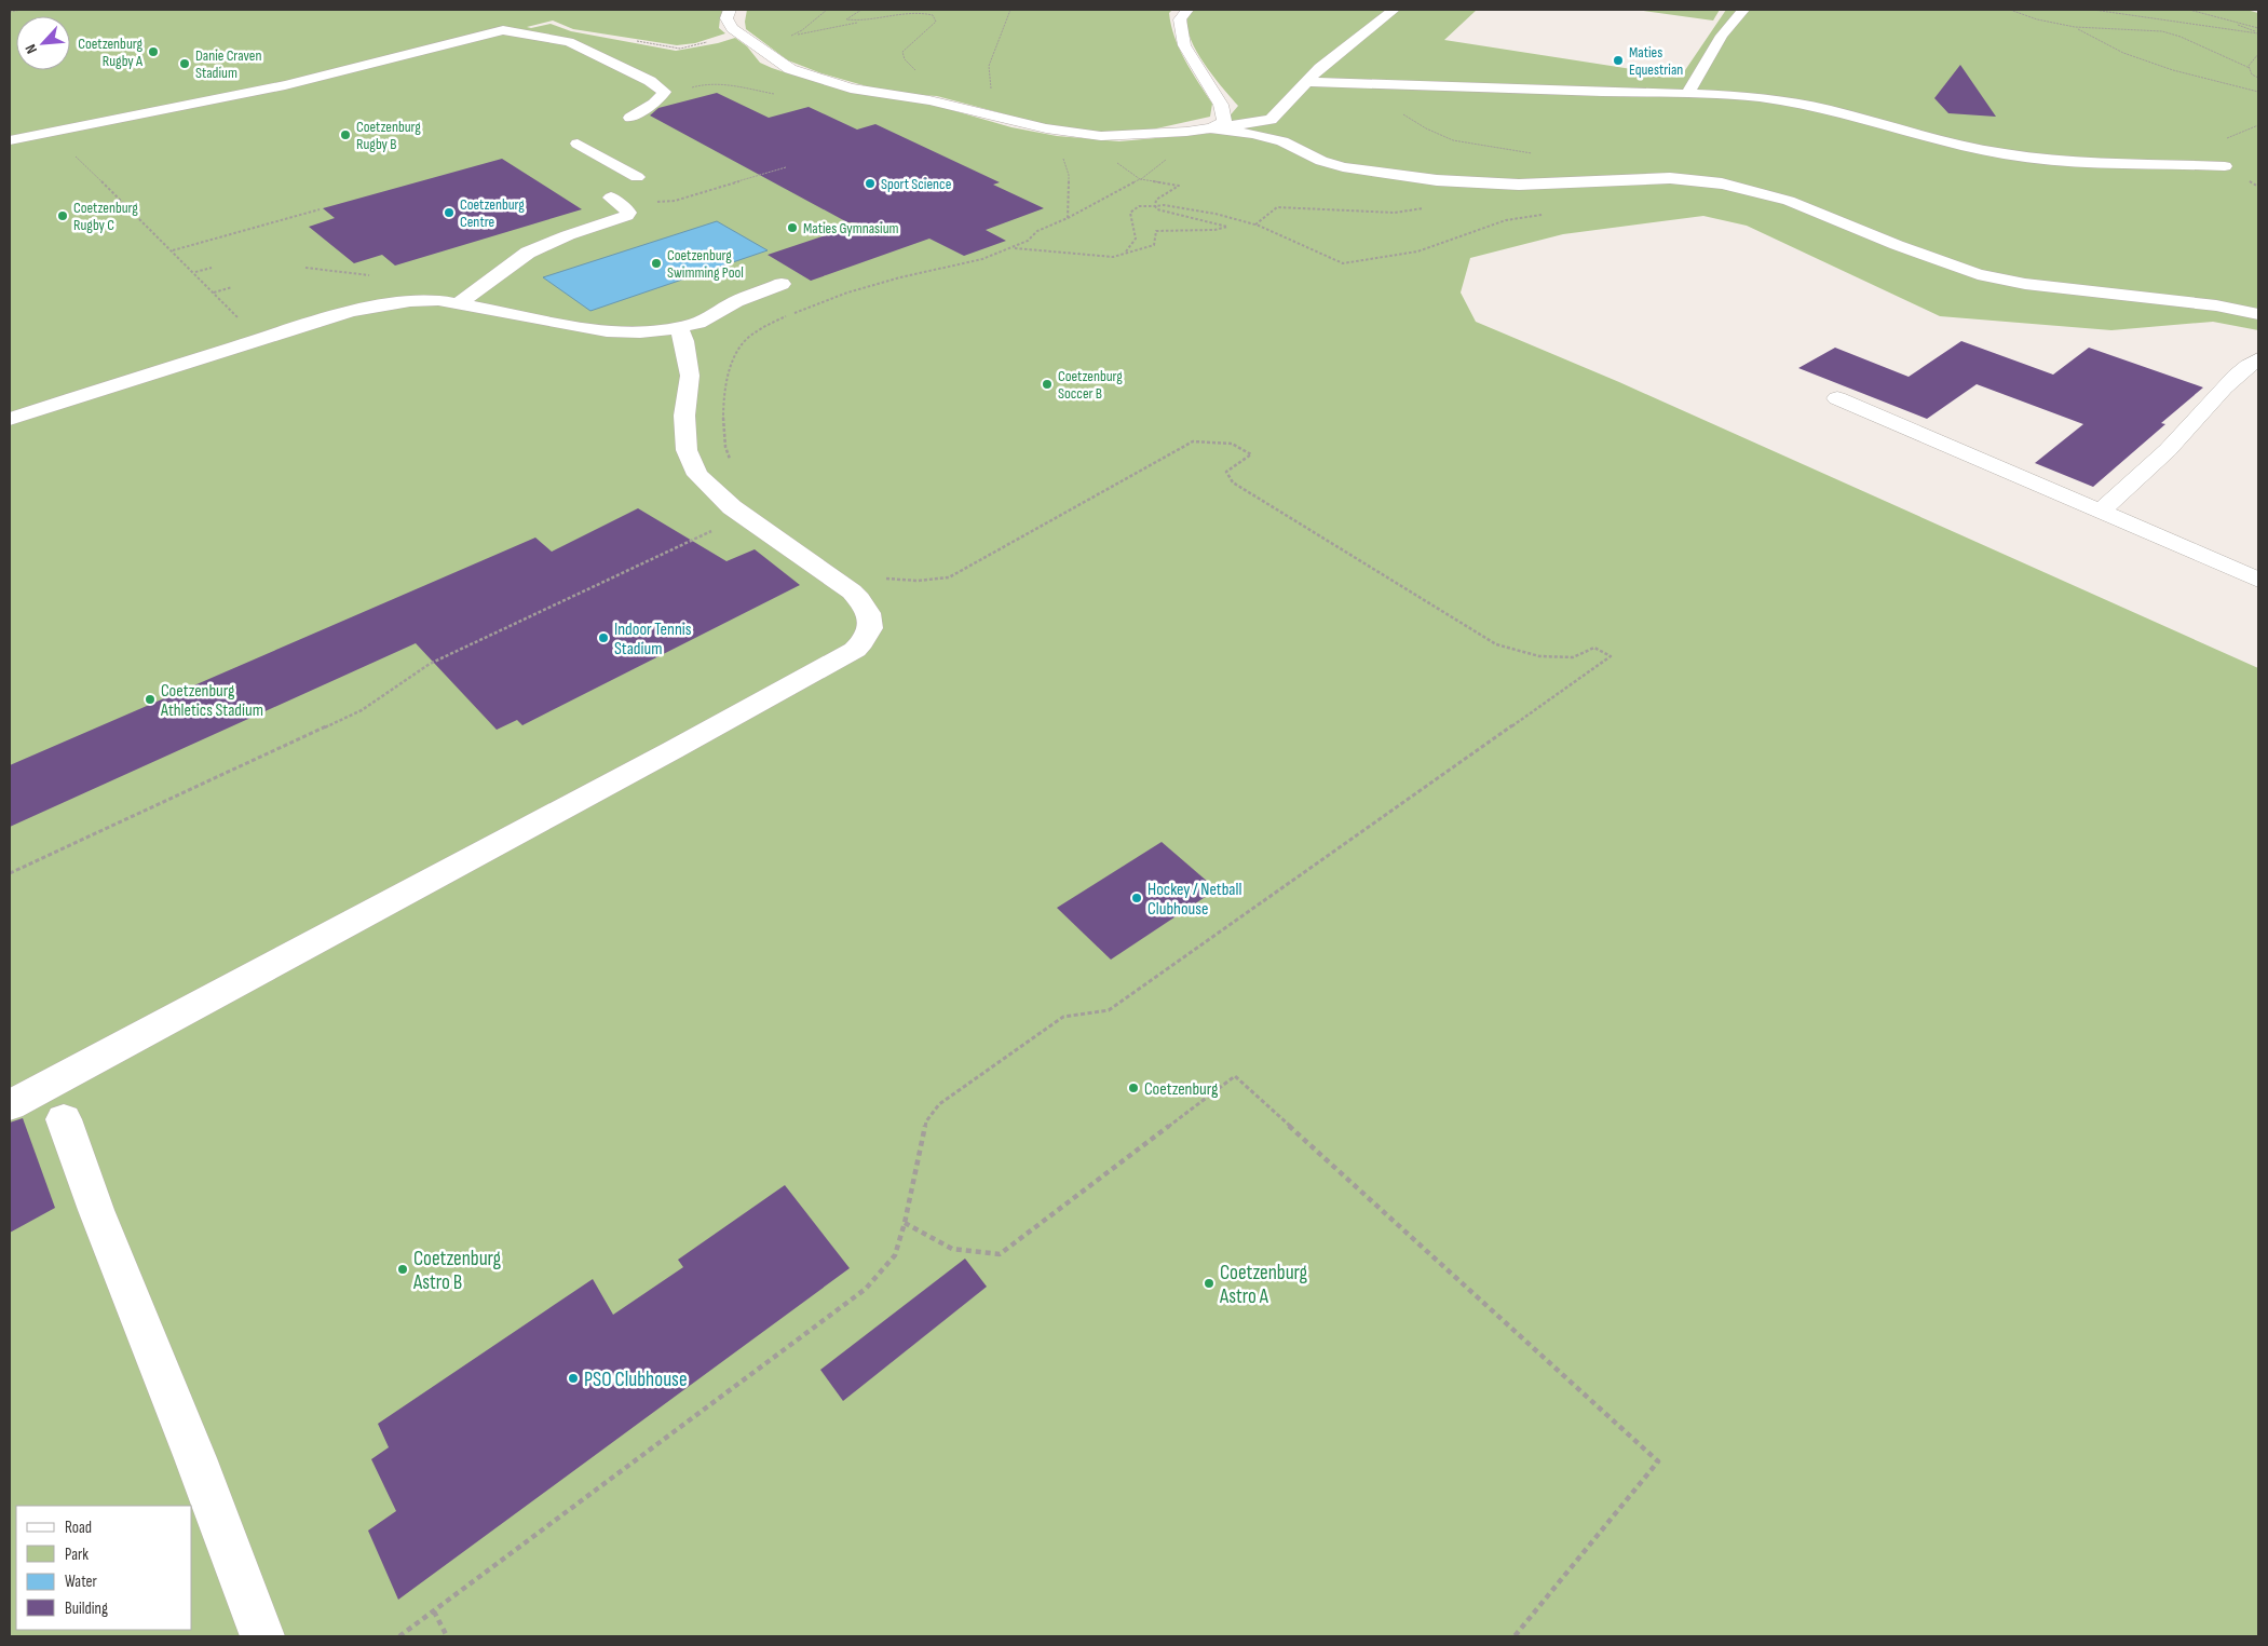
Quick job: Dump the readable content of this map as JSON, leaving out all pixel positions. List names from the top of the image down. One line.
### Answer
{"places":["Coetzenburg Rugby A","Maties Equestrian","Danie Craven Stadium","Coetzenburg Rugby B","Sport Science","Coetzenburg Centre","Coetzenburg Rugby C","Maties Gymnasium","Coetzenburg Swimming Pool","Coetzenburg Soccer B","Indoor Tennis Stadium","Coetzenburg Athletics Stadium","Hockey / Netball Clubhouse","Coetzenburg","Coetzenburg Astro B","Coetzenburg Astro A","PSO Clubhouse"],"legend":["Road","Park","Water","Building"],"north":"bottom left"}
